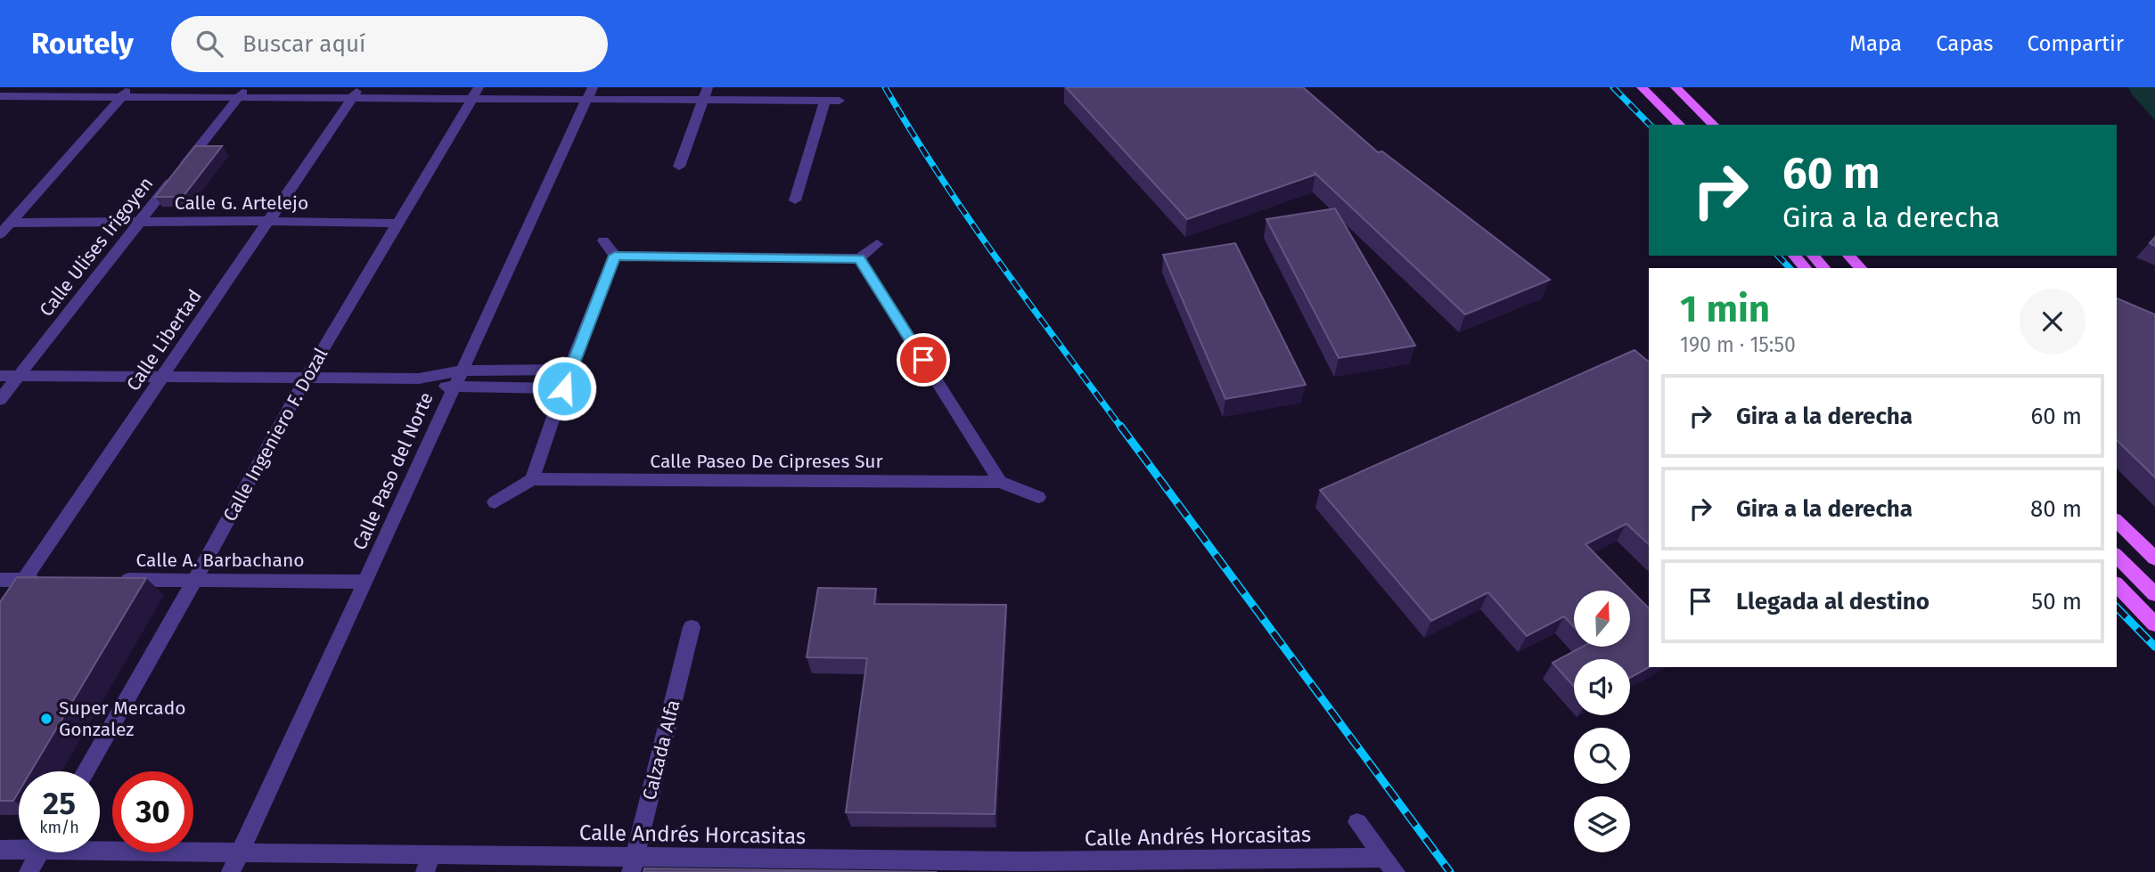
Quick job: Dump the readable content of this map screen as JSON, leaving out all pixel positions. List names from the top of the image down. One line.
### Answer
{"streets":{"street":["Calle G. Artelejo","Calle Ulises Irigoyen","Calle Libertad","Calle Ingeniero F. Dozal","Calle Paseo De Cipreses Sur","Calle Paso del Norte","Calle A. Barbachano","Calzada Alfa","Calle Andrés Horcasitas"]},"crossings":[["Calle G. Artelejo","Calle Ulises Irigoyen"],["Calle G. Artelejo","Calle Libertad"],["Calle G. Artelejo","Calle Ingeniero F. Dozal"],["Calle Ingeniero F. Dozal","Calle A. Barbachano"],["Calle Paso del Norte","Calle A. Barbachano"],["Calle Paso del Norte","Calle Andrés Horcasitas"],["Calzada Alfa","Calle Andrés Horcasitas"]],"places":["Super Mercado Gonzalez"],"north":"top","page":{"header":"Routely","search":"Buscar aquí","nav":["Mapa","Capas","Compartir"],"turn":["60 m","Gira a la derecha"],"heading":["1 min","190 m · 15:50"],"list":[{"name":"Gira a la derecha","value":"60 m"},{"name":"Gira a la derecha","value":"80 m"},{"name":"Llegada al destino","value":"50 m"}],"speed":"25 km/h","limit":"30"}}
